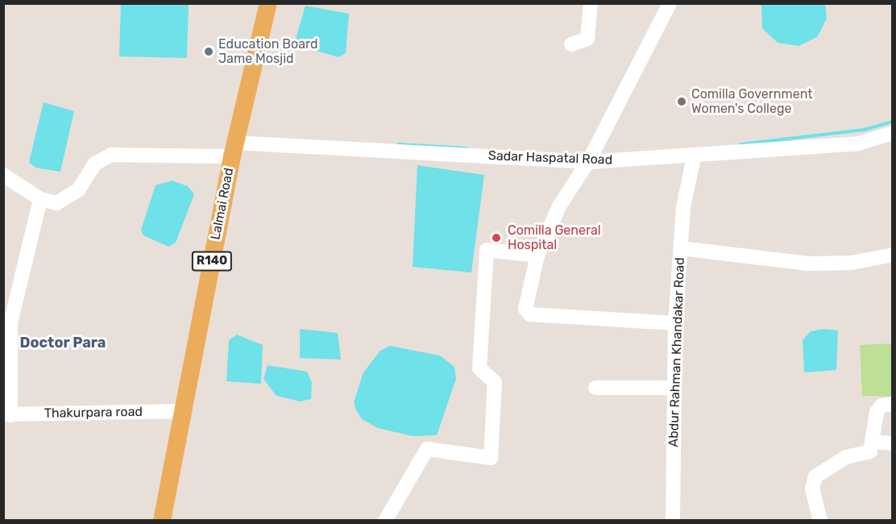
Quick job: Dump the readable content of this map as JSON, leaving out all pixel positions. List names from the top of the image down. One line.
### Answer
{"streets":{"main road":["Lalmai Road","R140"],"street":["Sadar Haspatal Road","Abdur Rahman Khandakar Road","Thakurpara road"]},"crossings":[["Sadar Haspatal Road","Lalmai Road"],["Sadar Haspatal Road","Abdur Rahman Khandakar Road"],["Lalmai Road","Thakurpara road"]],"districts":["Doctor Para"],"places":["Education Board Jame Mosjid","Comilla Government Women's College","Comilla General Hospital"]}
